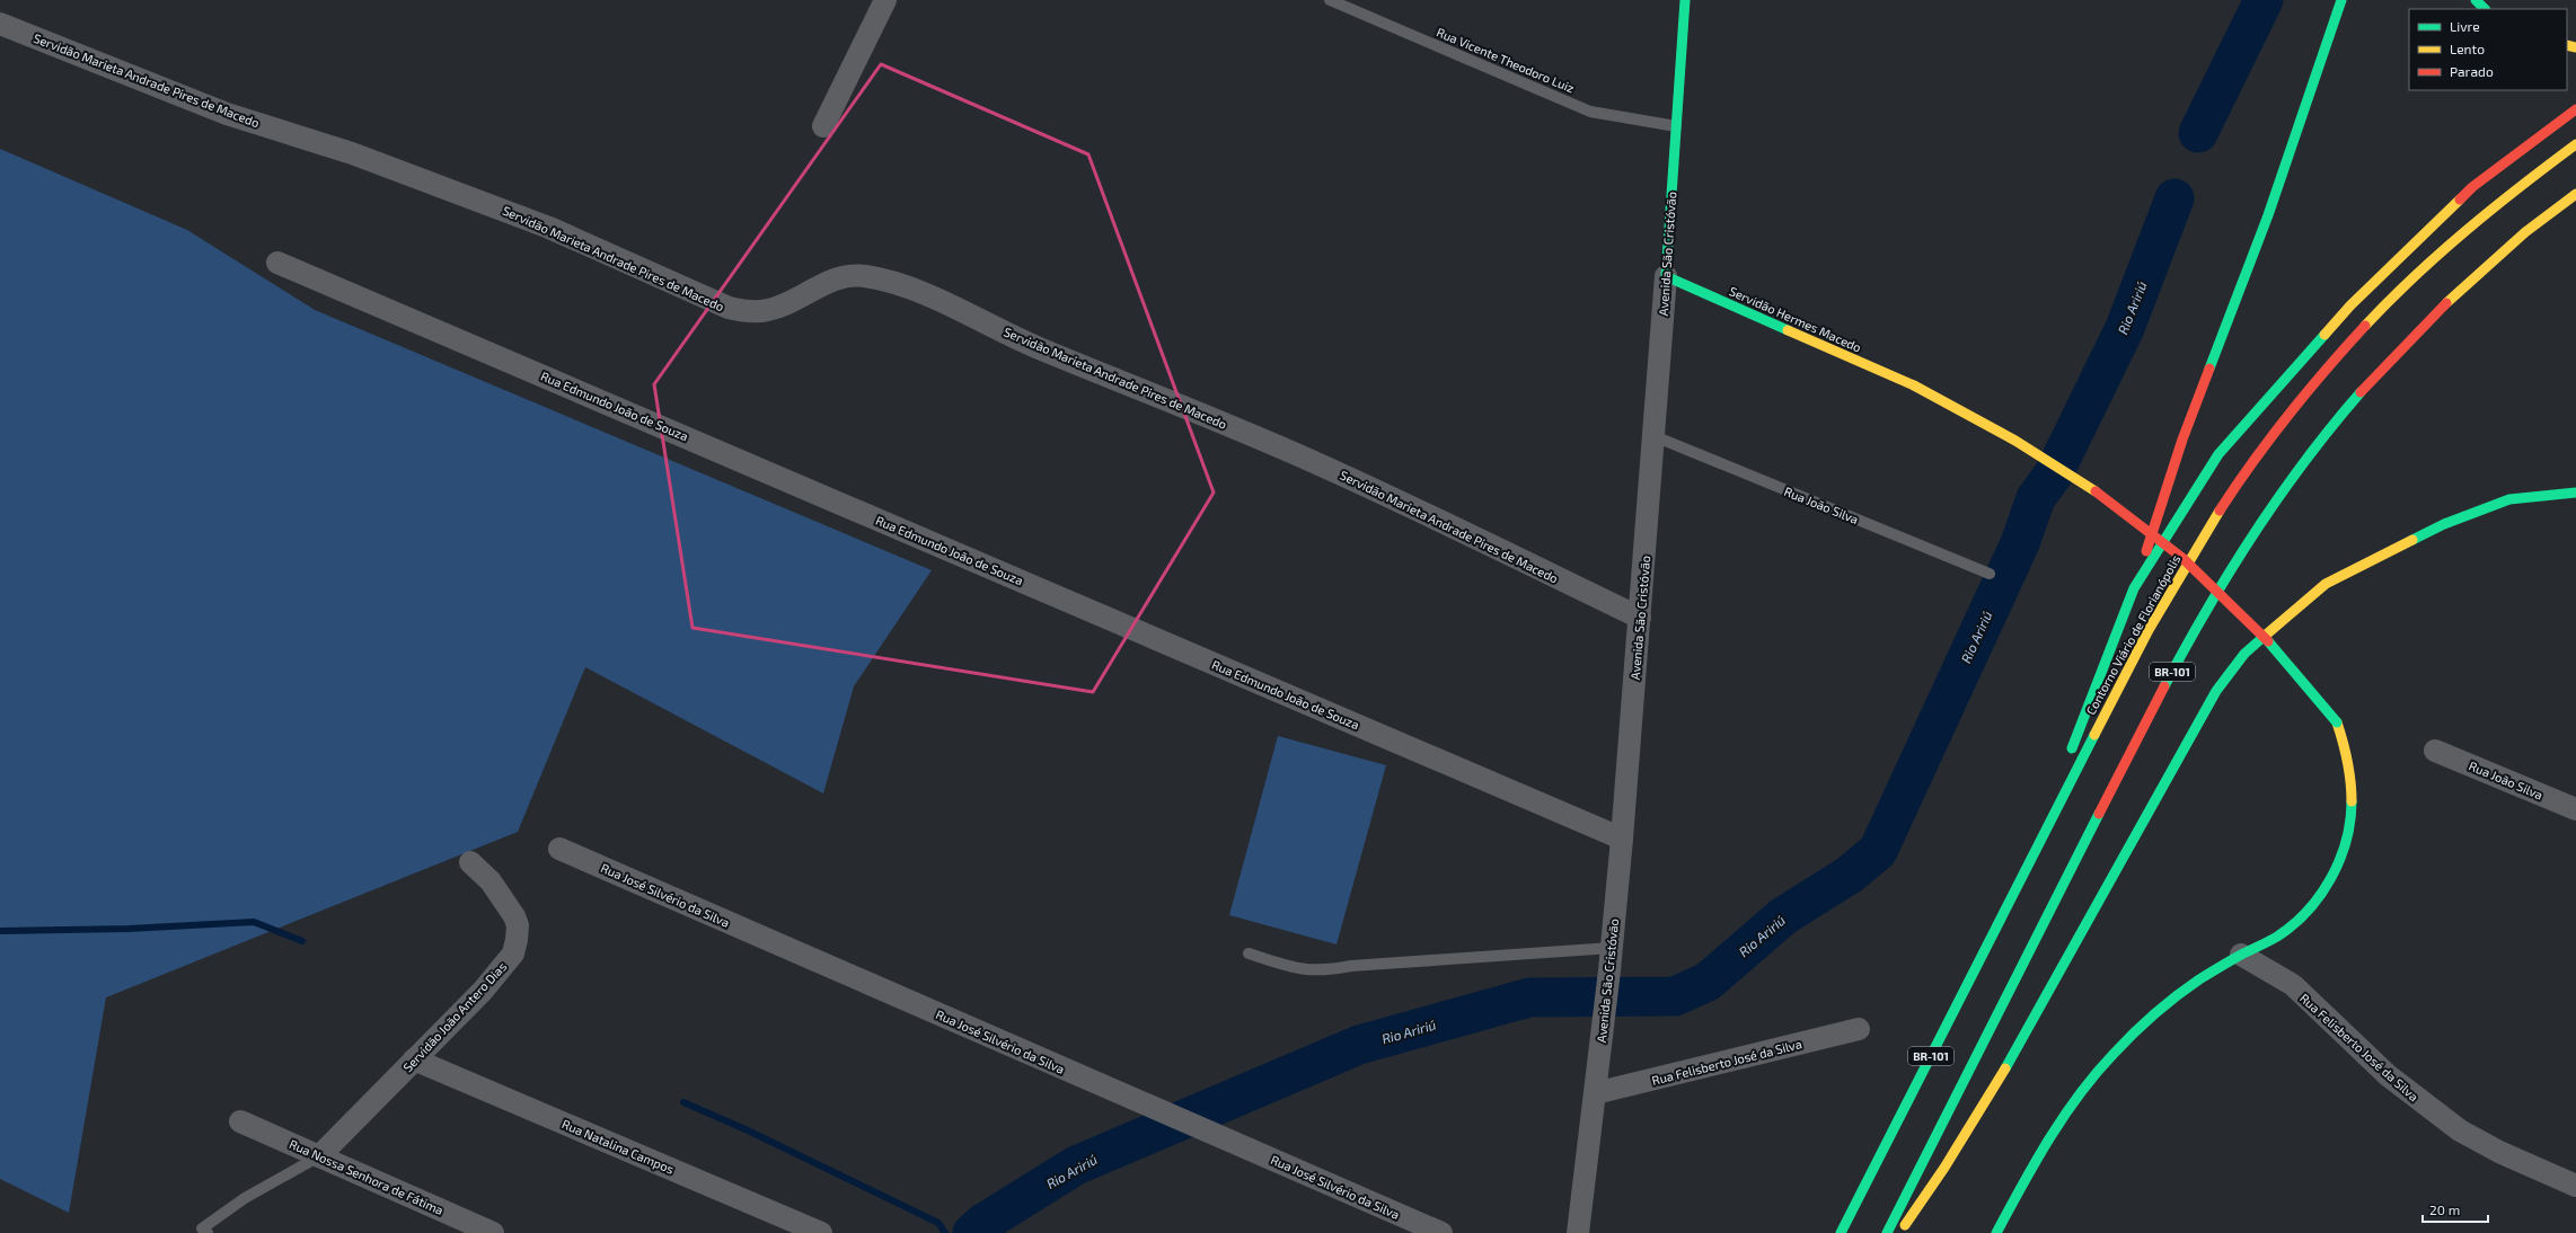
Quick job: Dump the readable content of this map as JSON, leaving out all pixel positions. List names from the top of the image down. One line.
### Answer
{"streets":{"main road":["Avenida São Cristóvão","Servidão Hermes Macedo","Contorno Viário de Florianópolis","BR-101"],"street":["Servidão Marieta Andrade Pires de Macedo","Rua Edmundo João de Souza","Rua João Silva","Rua José Silvério da Silva","Servidão João Antero Dias","Rua Felisberto José da Silva","Rua Natalina Campos","Rua Nossa Senhora de Fátima"],"lane":["Rua Vicente Theodoro Luiz"]},"crossings":[["Rua Vicente Theodoro Luiz","Avenida São Cristóvão"],["Servidão Marieta Andrade Pires de Macedo","Avenida São Cristóvão"],["Avenida São Cristóvão","Servidão Hermes Macedo"],["Avenida São Cristóvão","Rua Edmundo João de Souza"],["Avenida São Cristóvão","Rua João Silva"],["Avenida São Cristóvão","Rua Felisberto José da Silva"],["Servidão Hermes Macedo","Rua Felisberto José da Silva"],["Contorno Viário de Florianópolis","BR-101"],["Servidão João Antero Dias","Rua Natalina Campos"],["Servidão João Antero Dias","Rua Nossa Senhora de Fátima"]],"water":["Rio Aririú"],"legend":["Livre","Lento","Parado"],"scale_bar":"20 m"}
